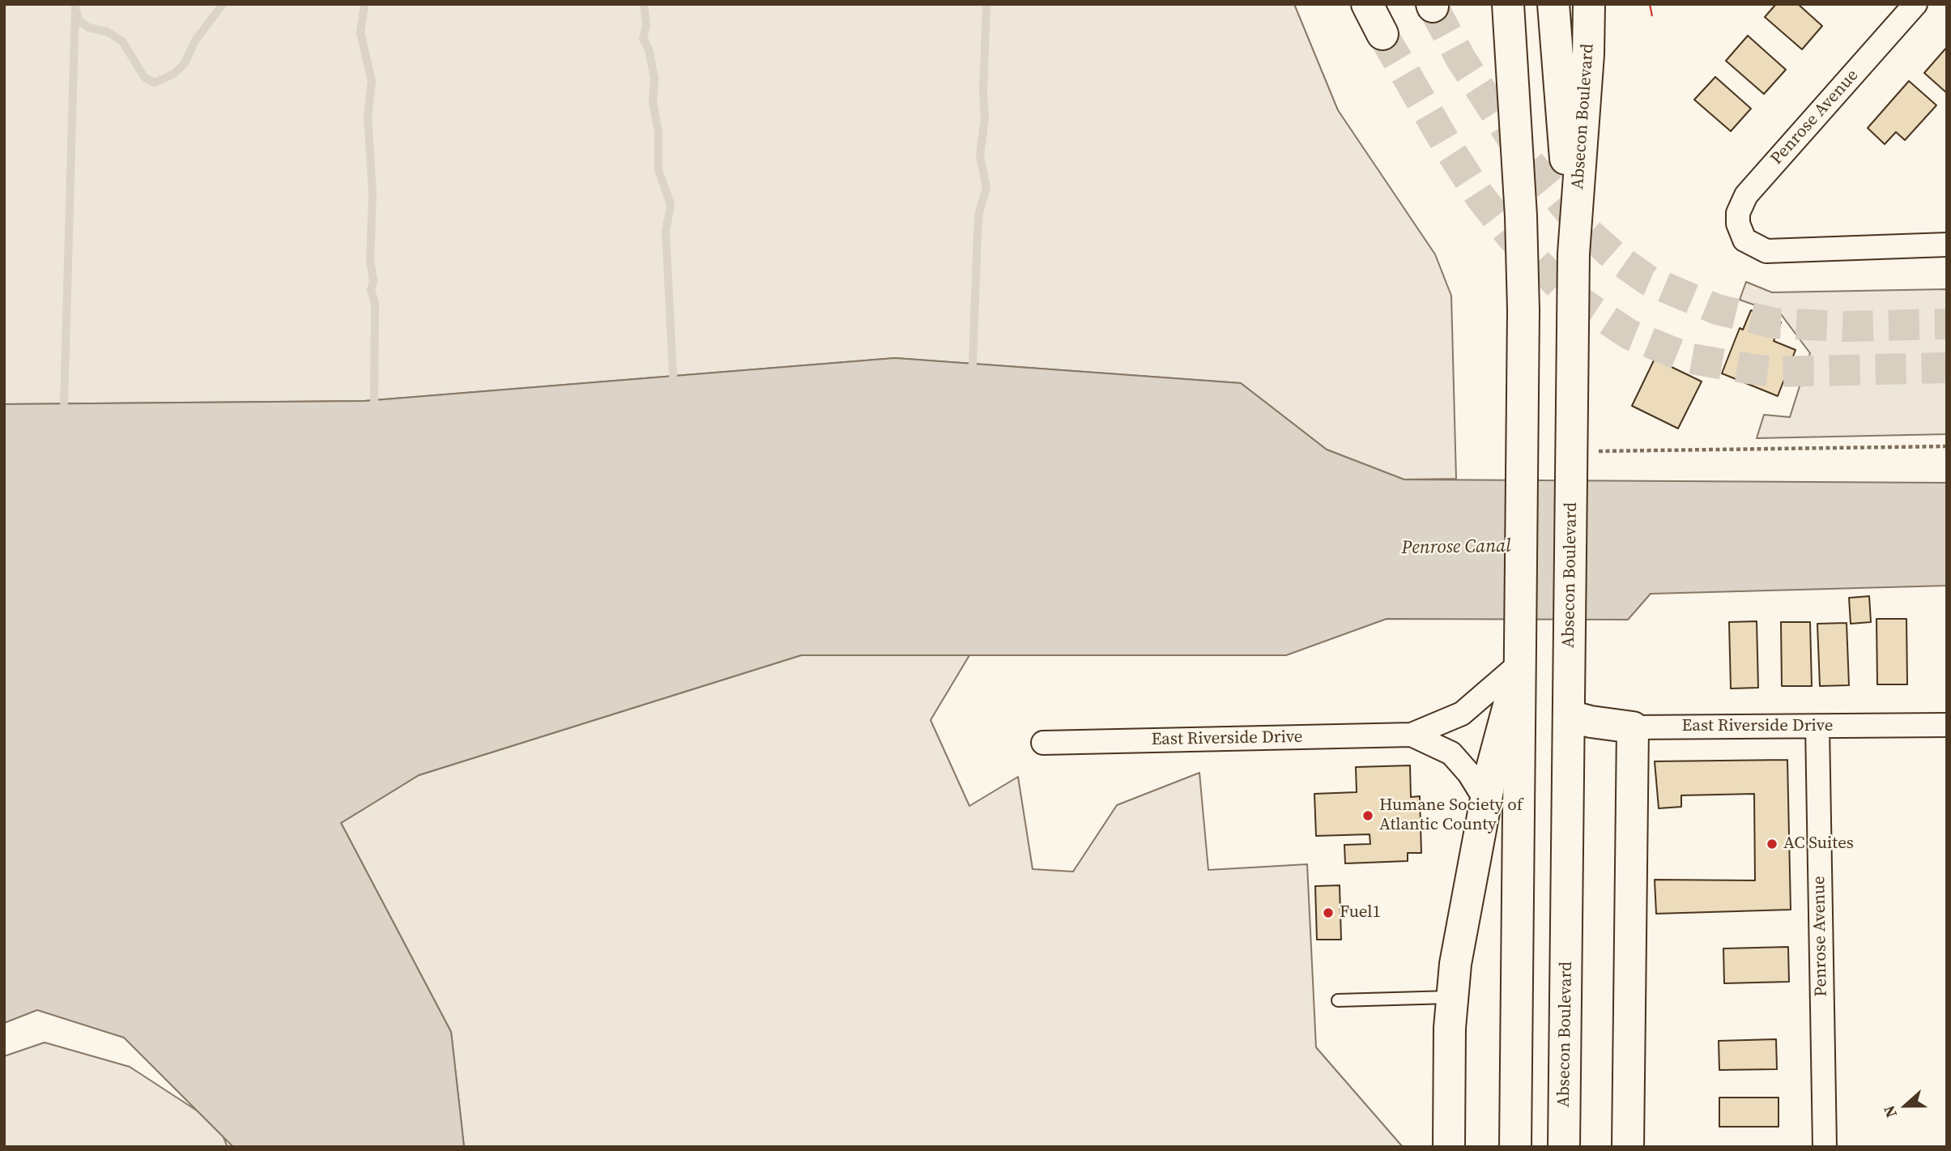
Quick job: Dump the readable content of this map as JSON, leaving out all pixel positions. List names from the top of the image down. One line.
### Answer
{"streets":{"main road":["Absecon Boulevard","East Riverside Drive"],"street":["Penrose Avenue"]},"crossings":[["Absecon Boulevard","East Riverside Drive"],["Penrose Avenue","East Riverside Drive"]],"water":["Penrose Canal"],"places":["Humane Society of Atlantic County","AC Suites","Fuel1"],"north":"left"}
